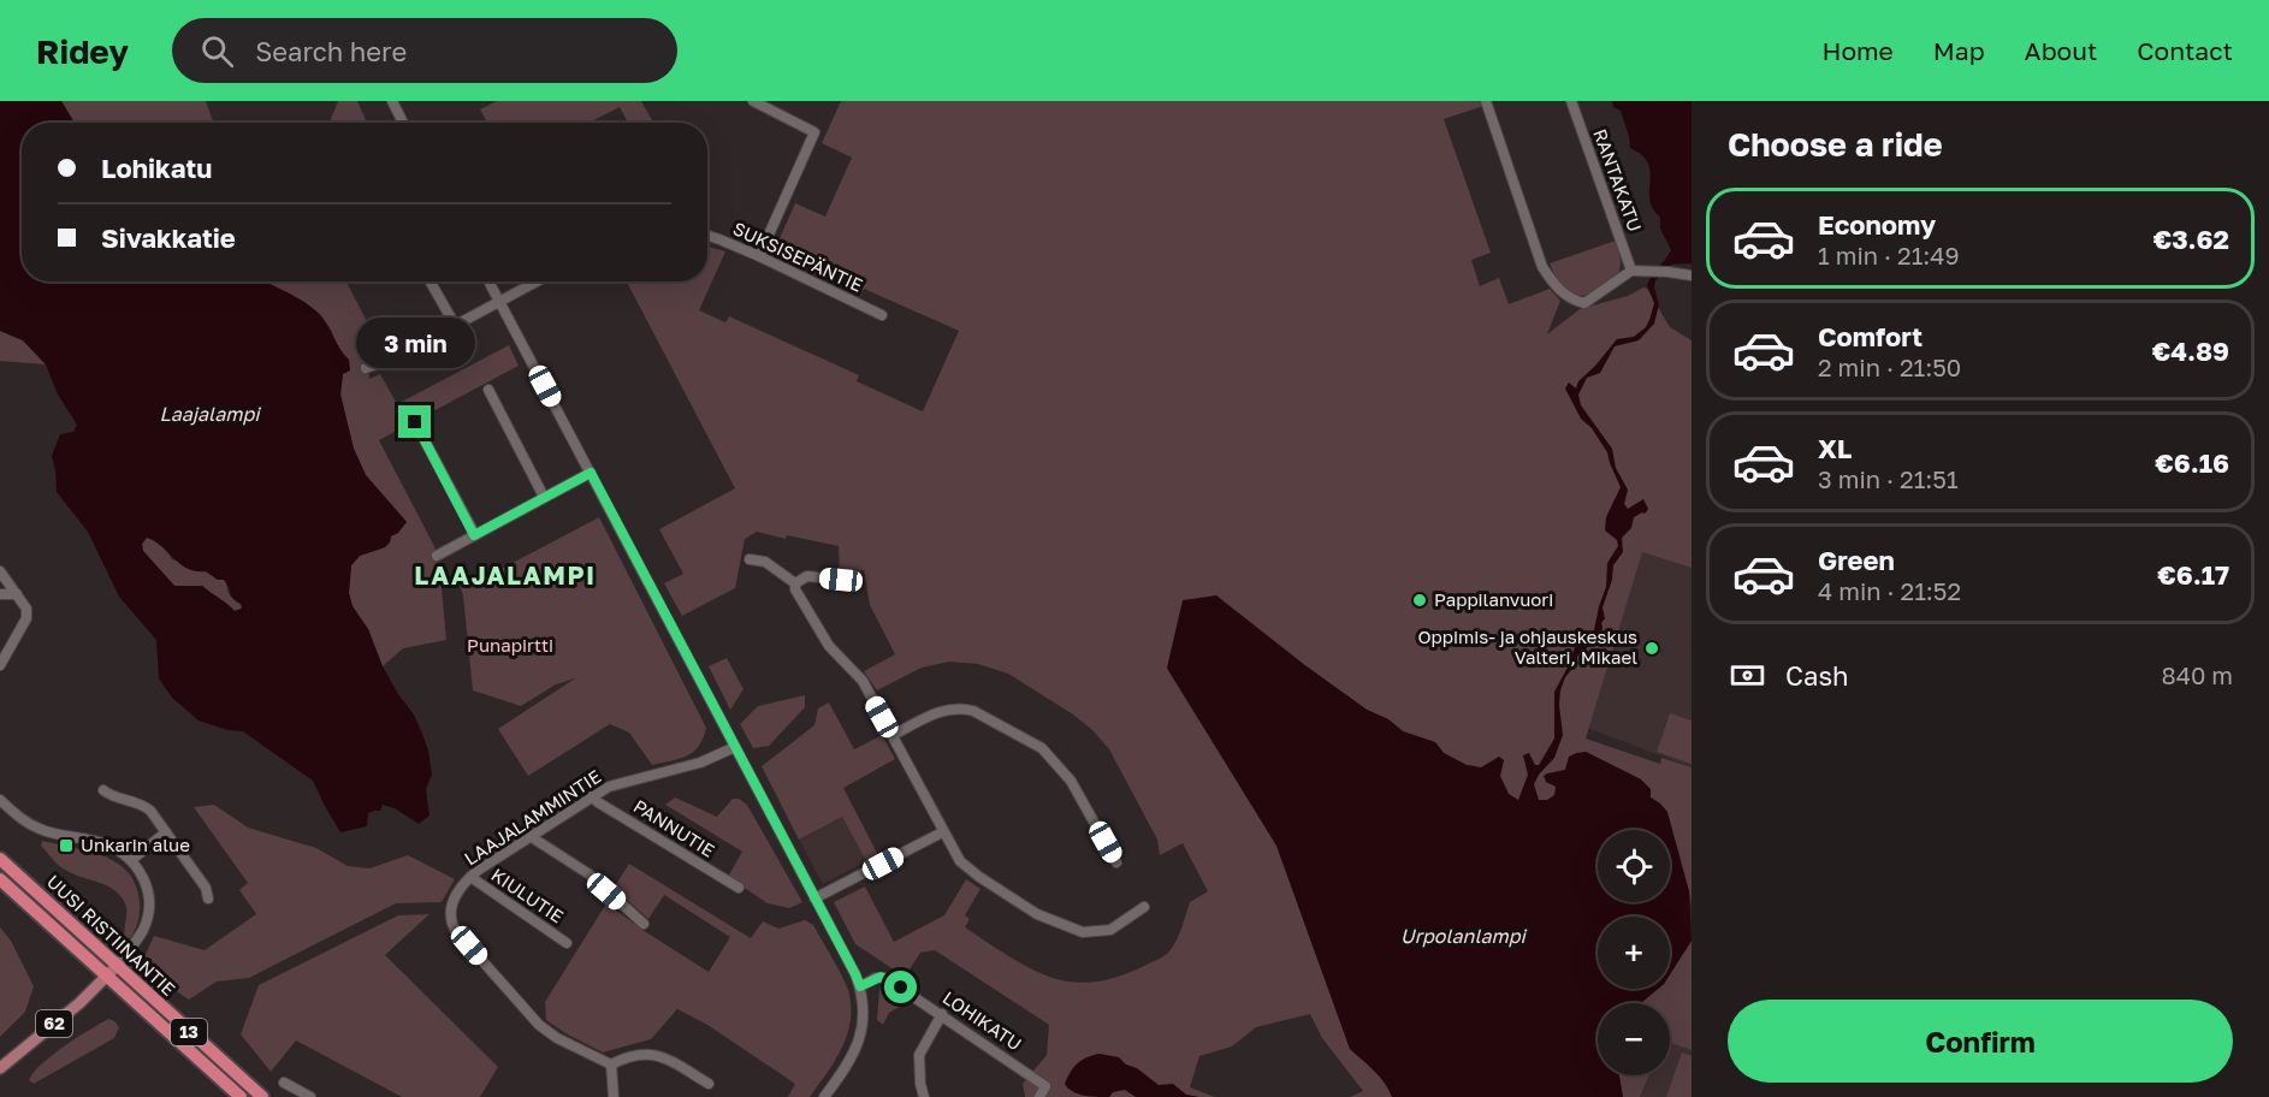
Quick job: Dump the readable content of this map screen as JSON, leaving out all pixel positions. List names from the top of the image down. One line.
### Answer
{"streets":{"highway":["UUSI RISTIINANTIE","13"],"main road":["62"],"street":["RANTAKATU","SUKSISEPÄNTIE","LAAJALAMMINTIE","PANNUTIE","KIULUTIE","LOHIKATU"]},"crossings":[["LAAJALAMMINTIE","PANNUTIE"],["LAAJALAMMINTIE","KIULUTIE"],["UUSI RISTIINANTIE","62"]],"districts":["LAAJALAMPI"],"water":["Laajalampi","Urpolanlampi"],"parks":["Punapirtti"],"places":{"other":["Pappilanvuori","Oppimis- ja ohjauskeskus Valteri, Mikael"],"transit":["Unkarin alue"]},"page":{"header":"Ridey","search":"Search here","nav":["Home","Map","About","Contact"],"heading":"Choose a ride","banner":["Lohikatu","Sivakkatie"],"list":[{"name":"Economy","note":"1 min · 21:49","value":"€3.62"},{"name":"Comfort","note":"2 min · 21:50","value":"€4.89"},{"name":"XL","note":"3 min · 21:51","value":"€6.16"},{"name":"Green","note":"4 min · 21:52","value":"€6.17"}],"bubble":"3 min","pay":["Cash","840 m"],"map_buttons":["+","−"],"buttons":"Confirm"}}
